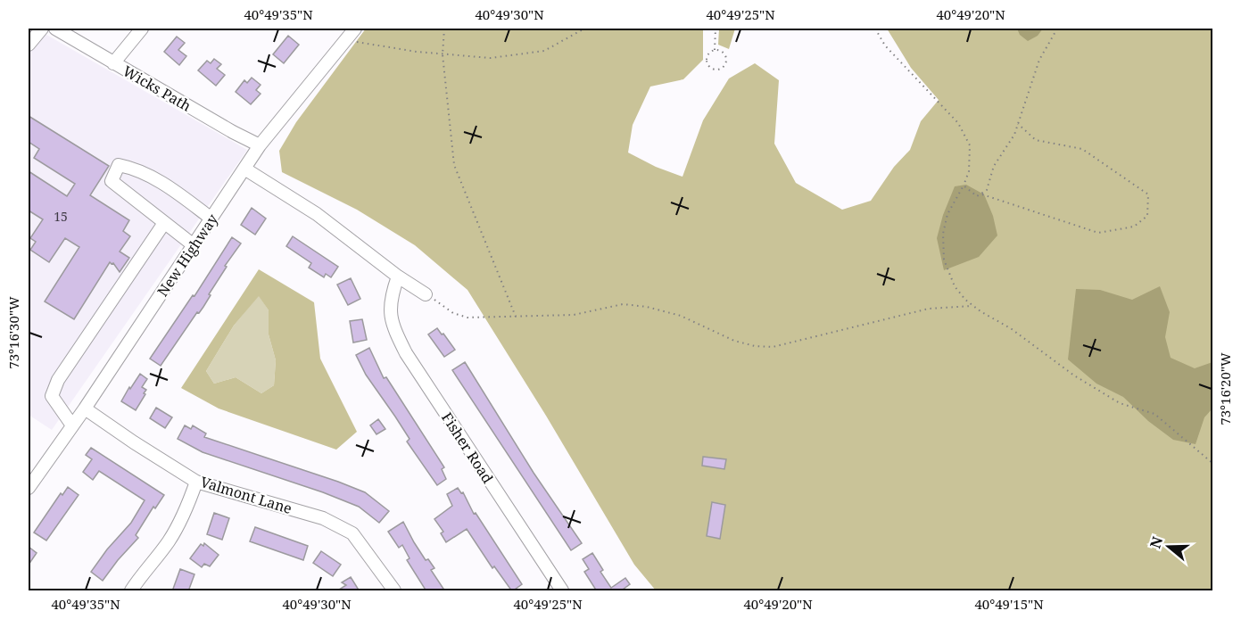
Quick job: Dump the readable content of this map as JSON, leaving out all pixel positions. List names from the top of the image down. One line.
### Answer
{"streets":{"street":["Wicks Path","New Highway","Fisher Road","Valmont Lane"]},"crossings":[["Wicks Path","New Highway"],["New Highway","Valmont Lane"]],"house_numbers":["15"],"north":"left","coordinates":["40°49'35\"N","40°49'30\"N","40°49'25\"N","40°49'20\"N","73°16'30\"W","73°16'20\"W","40°49'15\"N"]}
